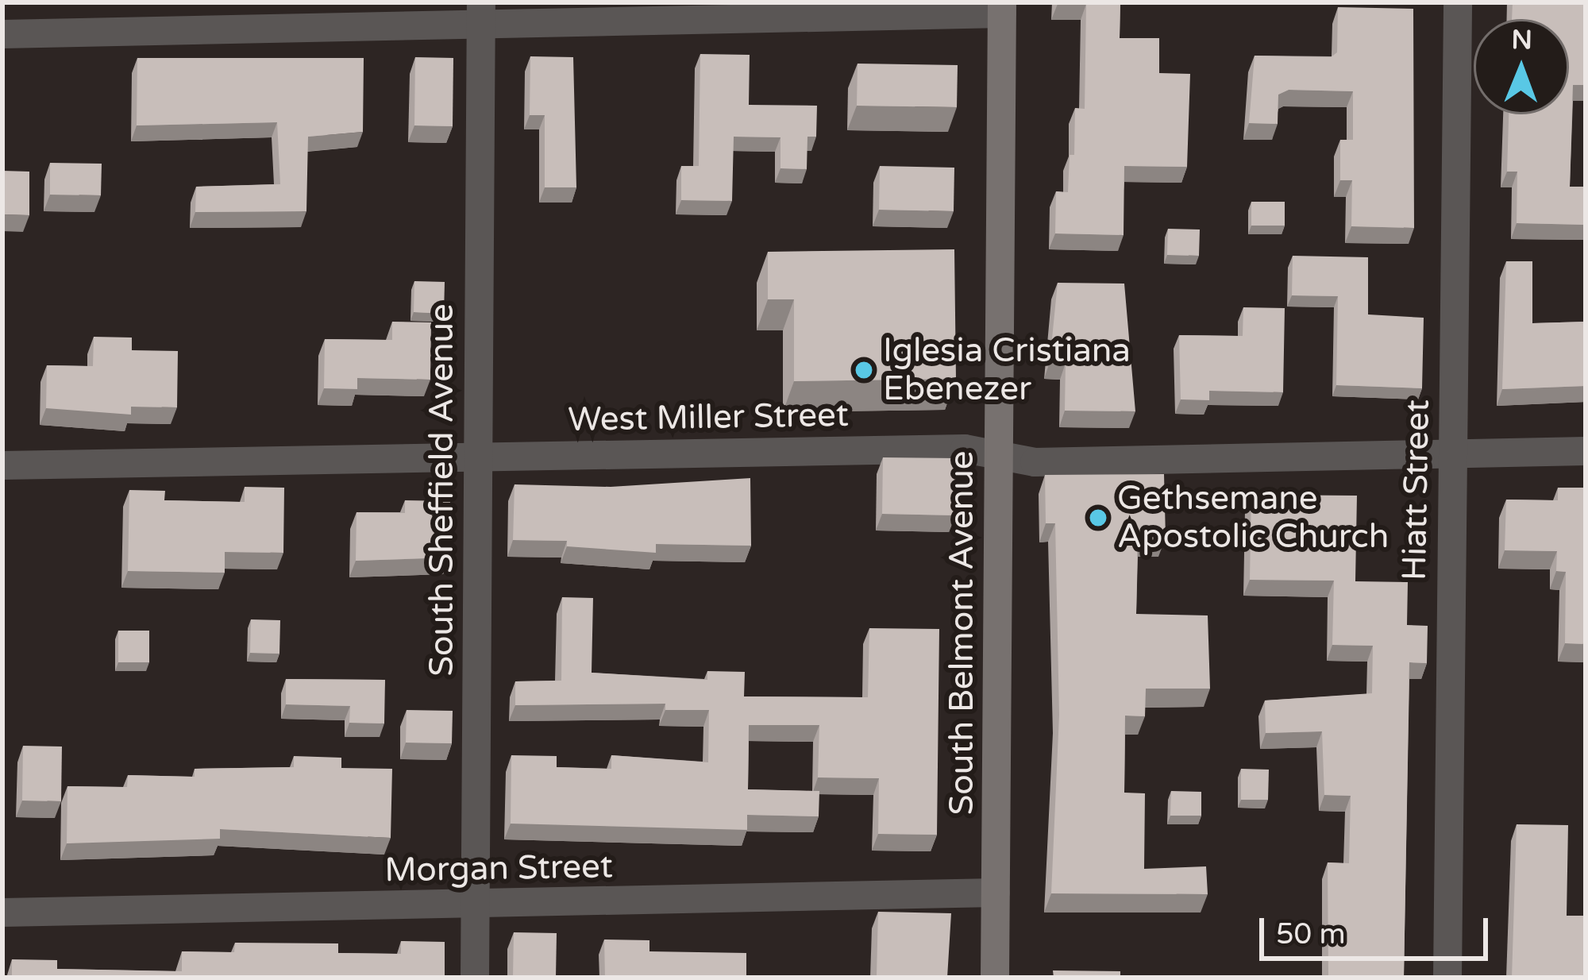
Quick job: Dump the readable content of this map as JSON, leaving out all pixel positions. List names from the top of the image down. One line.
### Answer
{"streets":{"main road":["South Belmont Avenue"],"street":["West Miller Street","South Sheffield Avenue","Hiatt Street","Morgan Street"]},"crossings":[["West Miller Street","South Sheffield Avenue"],["West Miller Street","Hiatt Street"],["West Miller Street","South Belmont Avenue"],["South Sheffield Avenue","Morgan Street"],["South Belmont Avenue","Morgan Street"]],"places":["Iglesia Cristiana Ebenezer","Gethsemane Apostolic Church"],"scale_bar":"50 m","north":"top"}
